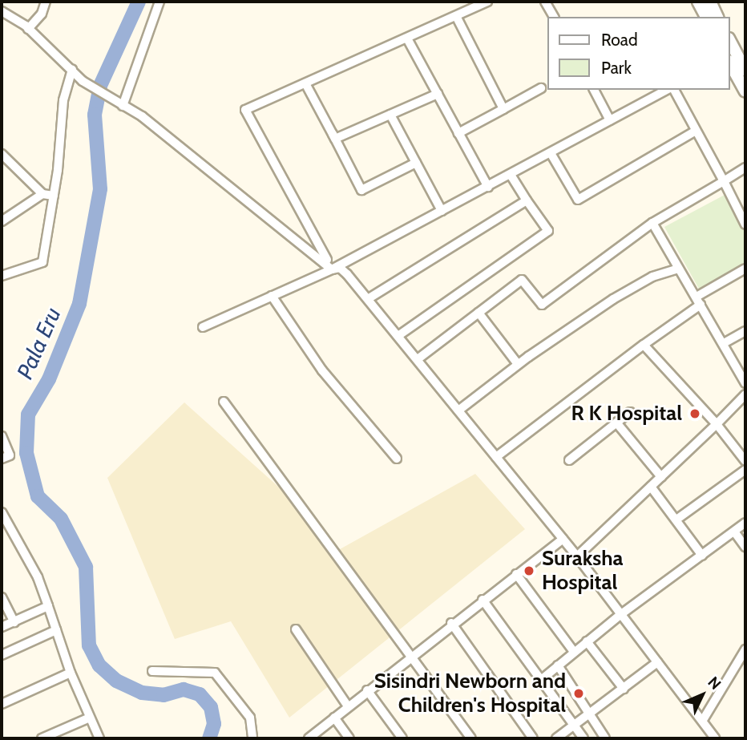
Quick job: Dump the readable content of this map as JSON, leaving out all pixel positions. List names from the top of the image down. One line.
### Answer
{"water":["Pala Eru"],"places":["R K Hospital","Suraksha Hospital","Sisindri Newborn and Children's Hospital"],"legend":["Road","Park"],"north":"top right"}
